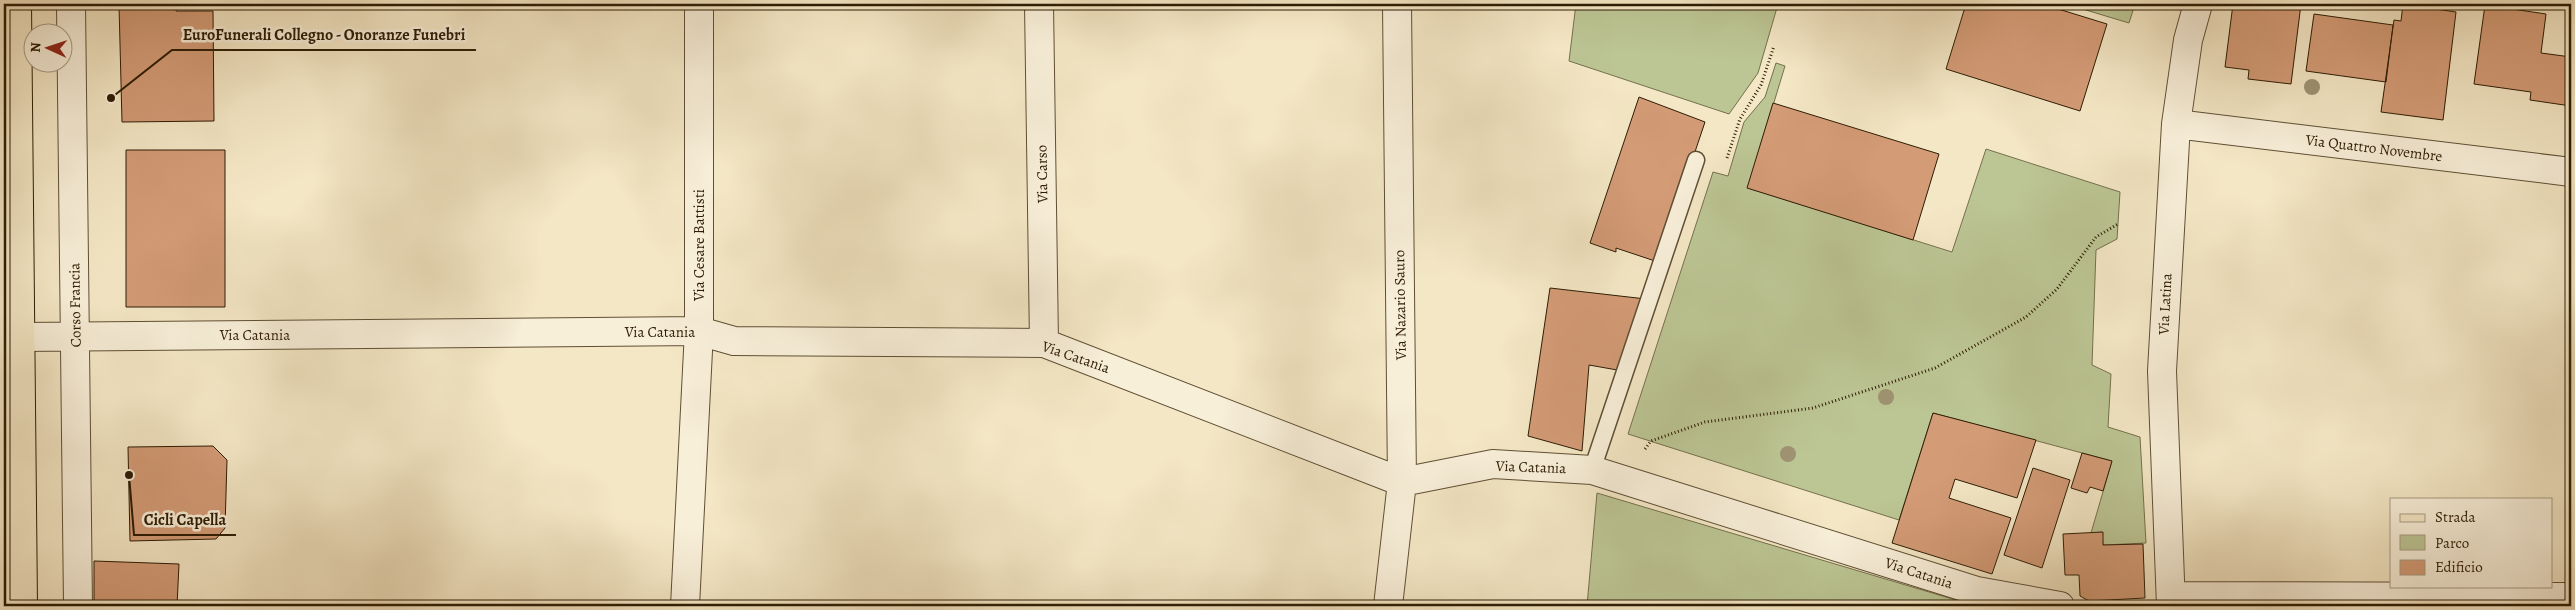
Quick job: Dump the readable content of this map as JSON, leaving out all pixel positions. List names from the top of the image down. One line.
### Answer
{"streets":{"street":["Via Quattro Novembre","Via Carso","Via Cesare Battisti","Via Latina","Corso Francia","Via Nazario Sauro","Via Catania"]},"crossings":[["Via Quattro Novembre","Via Latina"],["Via Carso","Via Catania"],["Via Cesare Battisti","Via Catania"],["Corso Francia","Via Catania"],["Via Nazario Sauro","Via Catania"]],"places":["EuroFunerali Collegno - Onoranze Funebri","Cicli Capella"],"legend":["Strada","Parco","Edificio"],"north":"left"}
